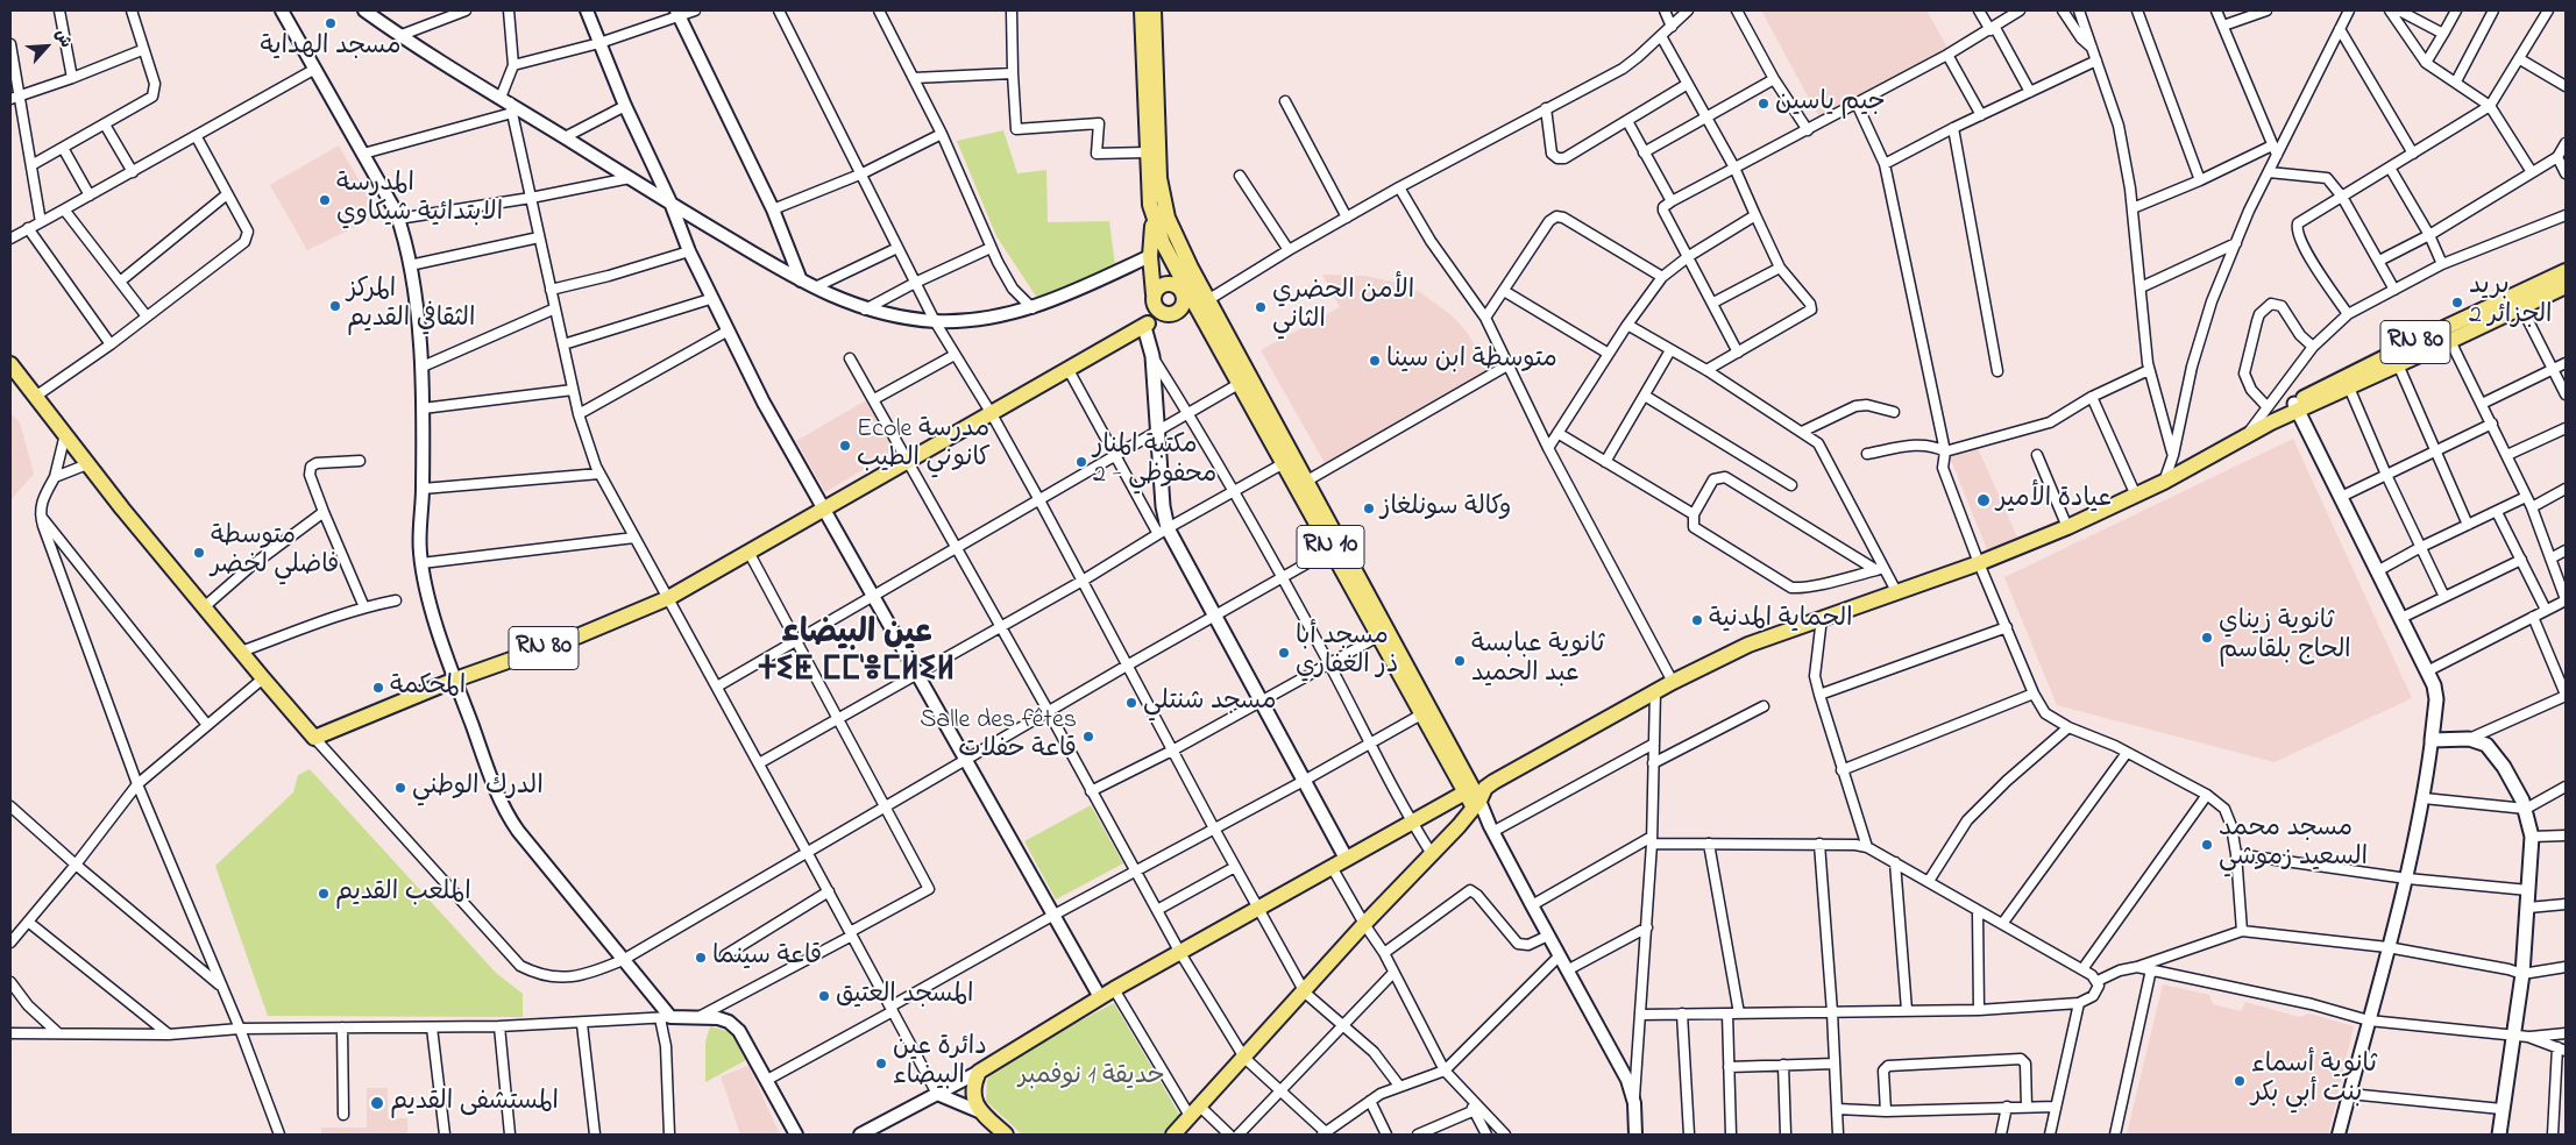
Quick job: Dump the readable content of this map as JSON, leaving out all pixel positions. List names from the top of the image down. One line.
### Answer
{"streets":{"main road":["RN 80","RN 10"]},"crossings":[["RN 80","RN 10"]],"districts":["عين البيضاء ⵜⵉⵟ ⵎⵎ'ⴻⵎⵍⵉⵍ"],"parks":["حديقة 1 نوفمبر"],"places":["مسجد الهداية","جيم ياسين","المدرسة الابتدائية شيكاوي","بريد الجزائر 2","المركز الثقافي القديم","الأمن الحضري الثاني","متوسطة ابن سينا","Ecole مدرسة كانوني الطيب","مكتبة المنار 2 - محفوظي","عيادة الأمير","وكالة سونلغاز","متوسطة فاضلي لخضر","الحماية المدنية","ثانوية زيناي الحاج بلقاسم","مسجد أبا ذر الغفاري","ثانوية عبابسة عبد الحميد","المحكمة","مسجد شنتلي","Salle des fêtes قاعة حفلات","الدرك الوطني","مسجد محمد السعيد زموشي","الملعب القديم","قاعة سينما","المسجد العتيق","دائرة عين البيضاء","ثانوية أسماء بنت أبي بكر","المستشفى القديم"],"north":"top right"}
